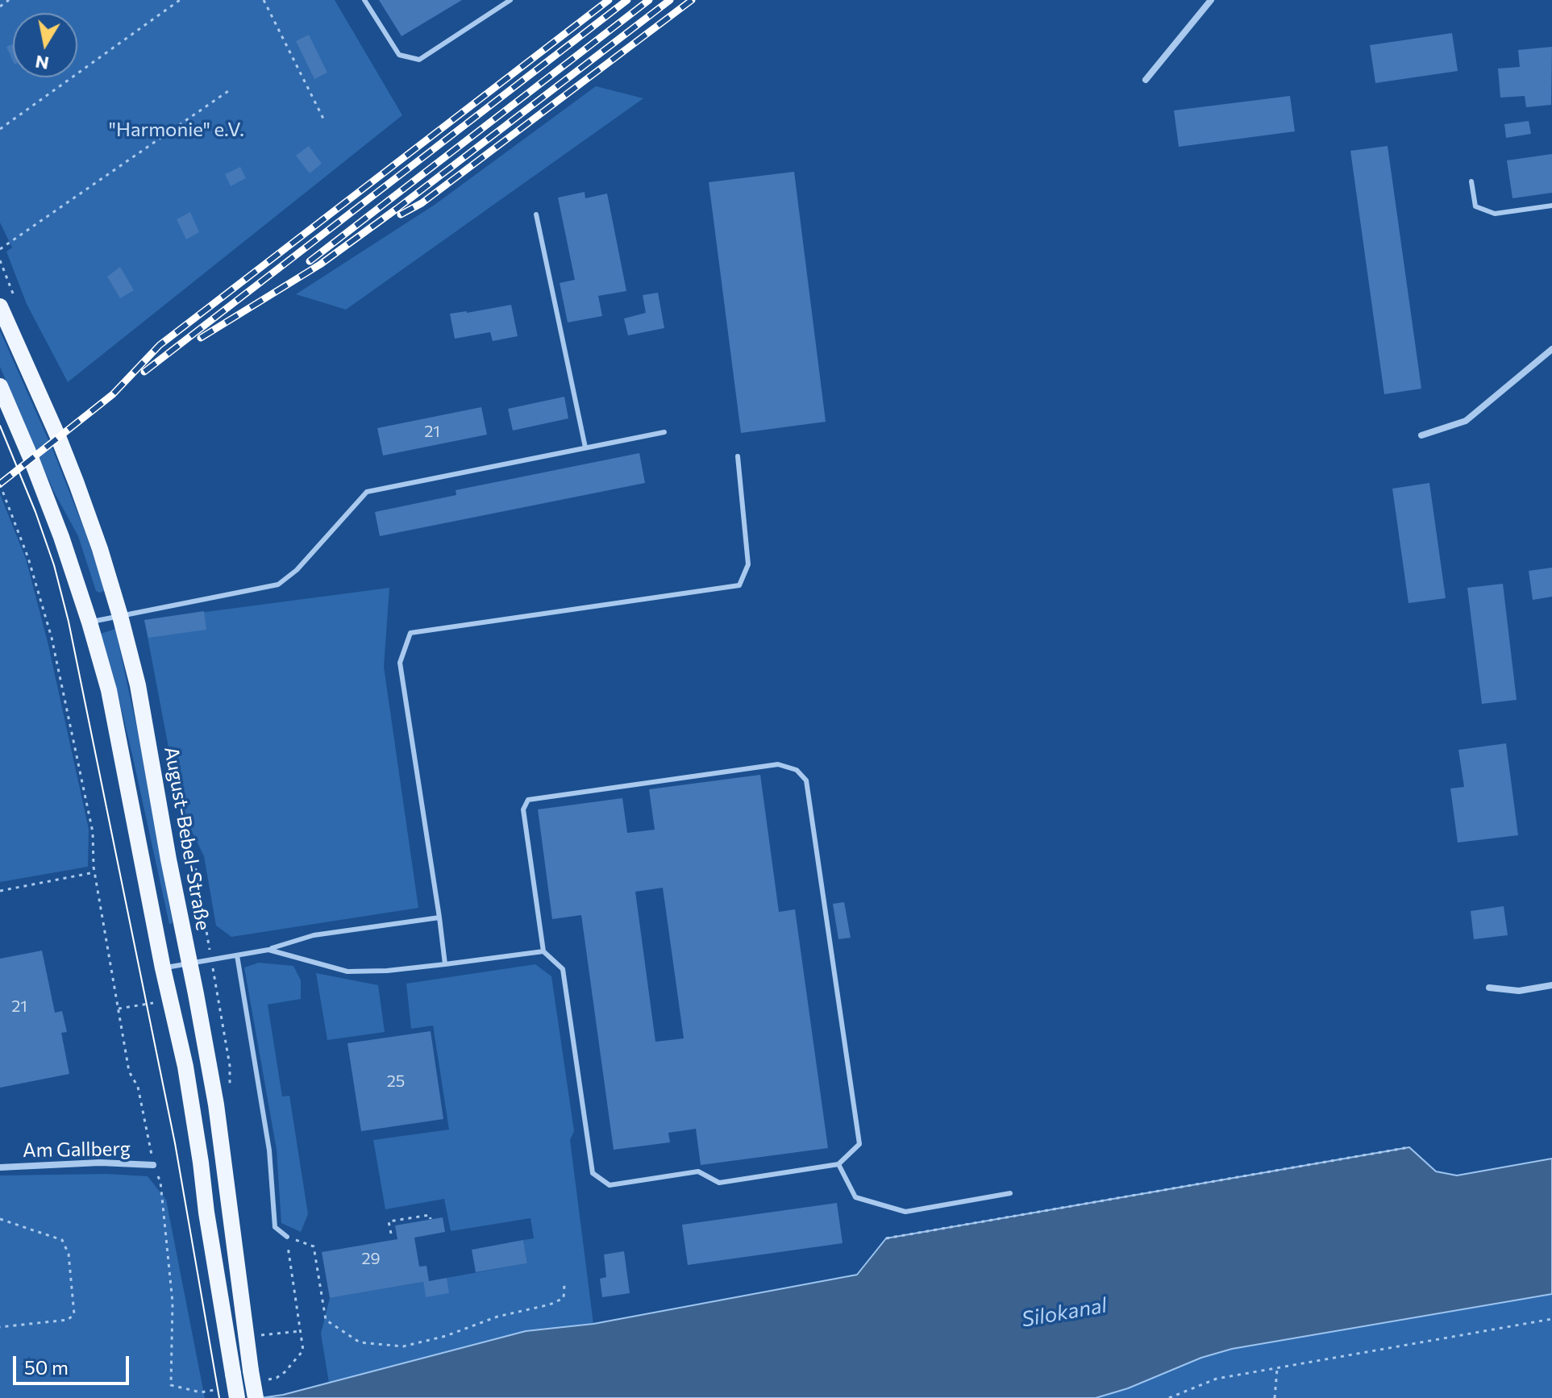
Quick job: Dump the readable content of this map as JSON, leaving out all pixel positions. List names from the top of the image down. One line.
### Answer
{"streets":{"main road":["August-Bebel-Straße"],"street":["Am Gallberg"]},"water":["Silokanal"],"parks":["\"Harmonie\" e.V."],"house_numbers":["21","21","25","29"],"scale_bar":"50 m","north":"bottom"}
